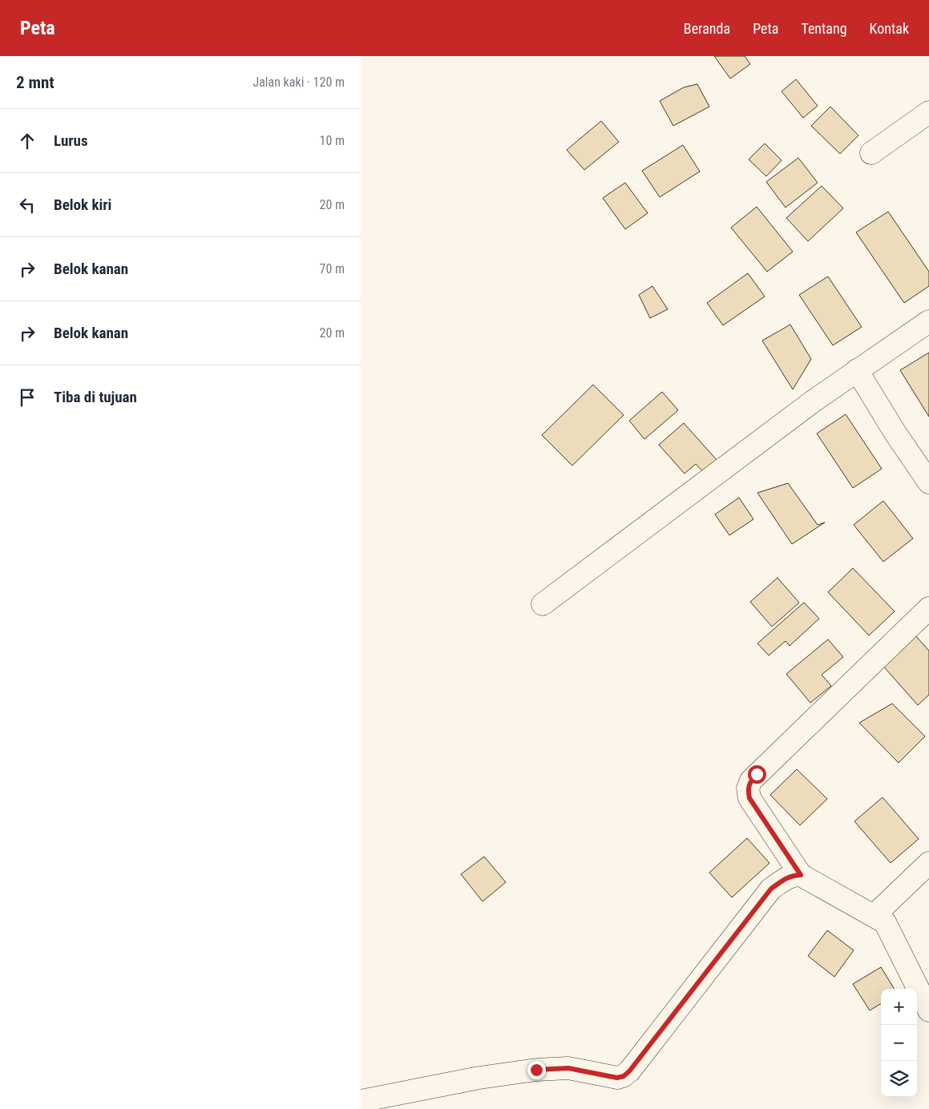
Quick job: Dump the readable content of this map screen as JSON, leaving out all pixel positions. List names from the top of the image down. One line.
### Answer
{"page":{"header":"Peta","nav":["Beranda","Peta","Tentang","Kontak"],"heading":["2 mnt","Jalan kaki · 120 m"],"list":[["Lurus","10 m"],["Belok kiri","20 m"],["Belok kanan","70 m"],["Belok kanan","20 m"],"Tiba di tujuan"],"map_buttons":["+","−"]}}
